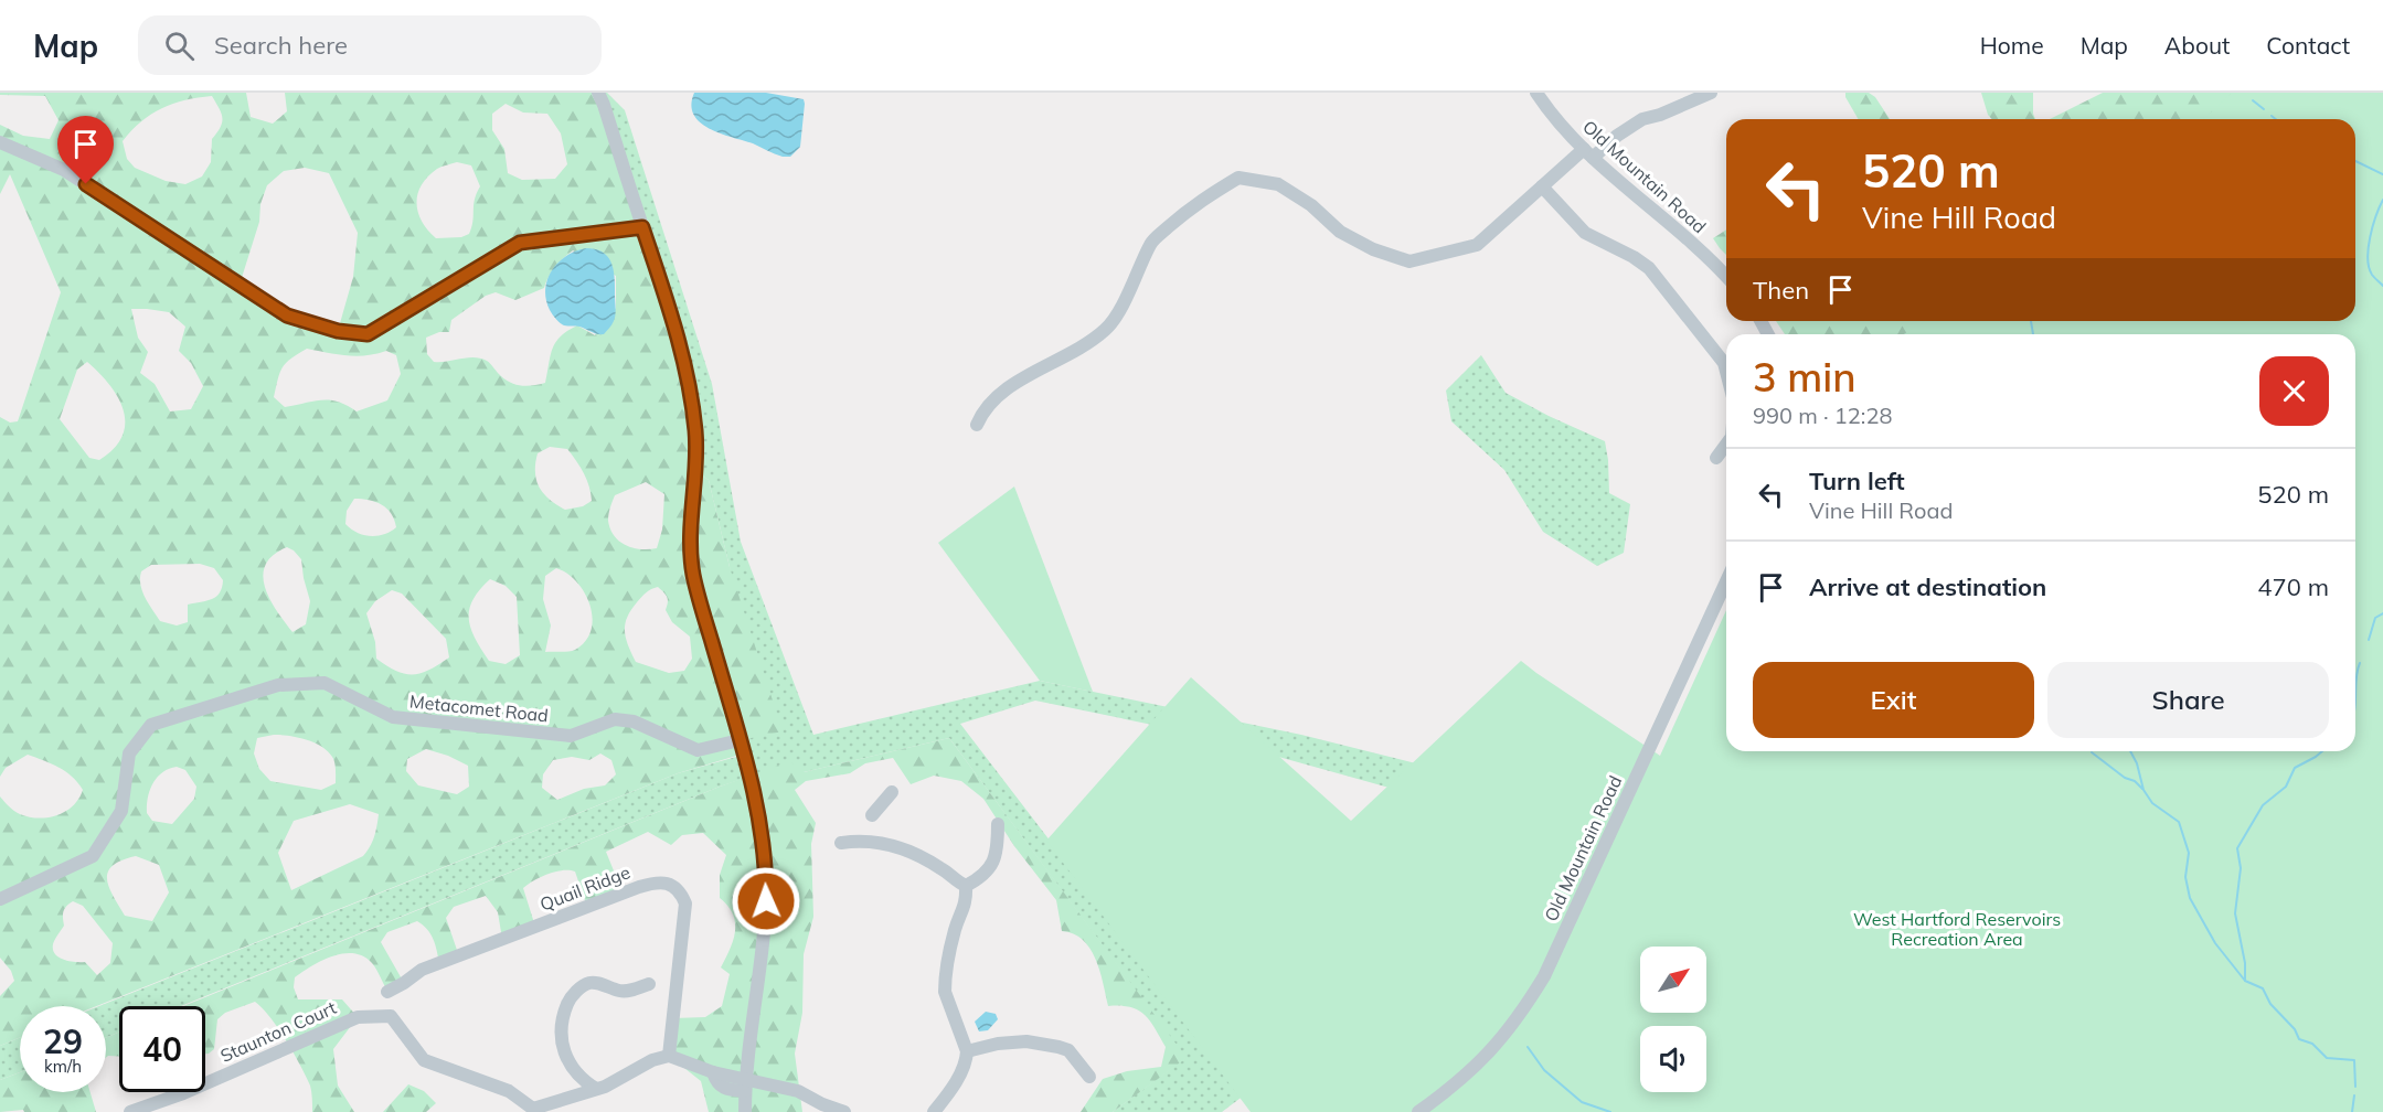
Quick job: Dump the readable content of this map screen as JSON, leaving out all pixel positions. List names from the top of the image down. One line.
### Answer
{"streets":{"street":["Old Mountain Road","Metacomet Road","Quail Ridge","Staunton Court"]},"parks":["West Hartford Reservoirs Recreation Area"],"north":"top right","page":{"header":"Map","search":"Search here","nav":["Home","Map","About","Contact"],"turn":["520 m","Vine Hill Road"],"then":"Then","heading":["3 min","990 m · 12:28"],"list":[{"name":"Turn left","note":"Vine Hill Road","value":"520 m"},{"name":"Arrive at destination","value":"470 m"}],"buttons":["Exit","Share"],"speed":"29 km/h","limit":"40"}}
